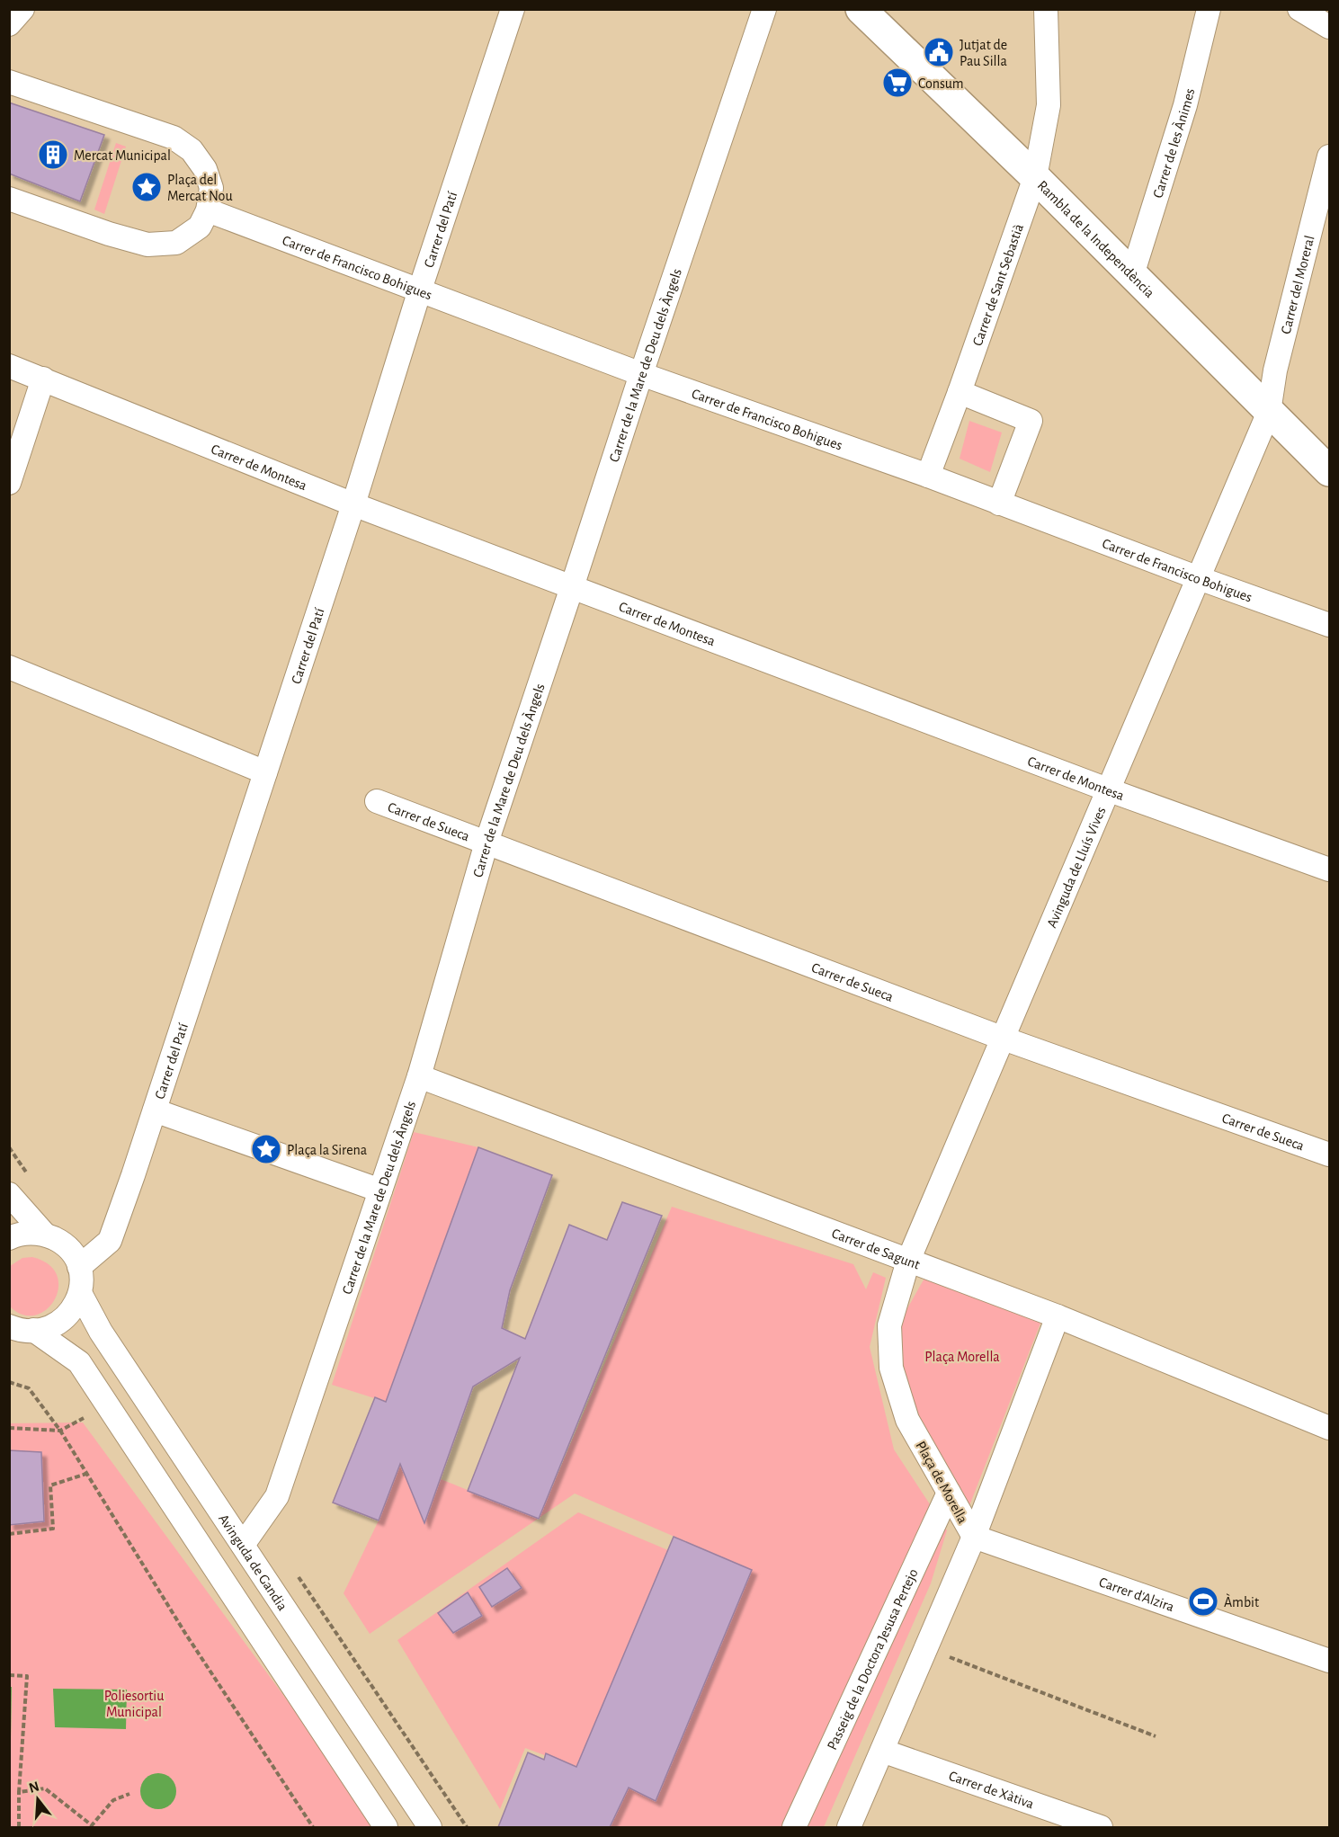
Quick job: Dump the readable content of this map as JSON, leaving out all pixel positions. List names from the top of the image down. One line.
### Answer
{"streets":{"street":["Carrer de les Ànimes","Carrer del Patí","Rambla de la Independència","Carrer de Francisco Bohigues","Carrer del Moreral","Carrer de Sant Sebastià","Carrer de la Mare de Deu dels Àngels","Carrer de Montesa","Carrer de Sueca","Avinguda de Lluís Vives","Carrer de Sagunt","Plaça de Morella","Avinguda de Gandia","Carrer d'Alzira","Passeig de la Doctora Jesusa Pertejo","Carrer de Xàtiva"]},"crossings":[["Carrer de les Ànimes","Rambla de la Independència"],["Carrer del Patí","Carrer de Francisco Bohigues"],["Carrer del Patí","Carrer de Montesa"],["Rambla de la Independència","Carrer del Moreral"],["Rambla de la Independència","Carrer de Sant Sebastià"],["Rambla de la Independència","Avinguda de Lluís Vives"],["Carrer de Francisco Bohigues","Carrer de Sant Sebastià"],["Carrer de Francisco Bohigues","Carrer de la Mare de Deu dels Àngels"],["Carrer de Francisco Bohigues","Avinguda de Lluís Vives"],["Carrer del Moreral","Avinguda de Lluís Vives"],["Carrer de la Mare de Deu dels Àngels","Carrer de Montesa"],["Carrer de la Mare de Deu dels Àngels","Carrer de Sueca"],["Carrer de la Mare de Deu dels Àngels","Carrer de Sagunt"],["Carrer de la Mare de Deu dels Àngels","Avinguda de Gandia"],["Carrer de Montesa","Avinguda de Lluís Vives"],["Carrer de Sueca","Avinguda de Lluís Vives"],["Avinguda de Lluís Vives","Carrer de Sagunt"],["Avinguda de Lluís Vives","Plaça de Morella"],["Carrer de Sagunt","Plaça de Morella"],["Plaça de Morella","Carrer d'Alzira"],["Plaça de Morella","Passeig de la Doctora Jesusa Pertejo"]],"parks":["Plaça Morella","Poliesortiu Municipal"],"places":{"public building":["Jutjat de Pau Silla"],"supermarket":["Consum"],"building":["Mercat Municipal"],"place":["Plaça del Mercat Nou","Plaça la Sirena"],"sports":["Àmbit"]},"north":"top"}
